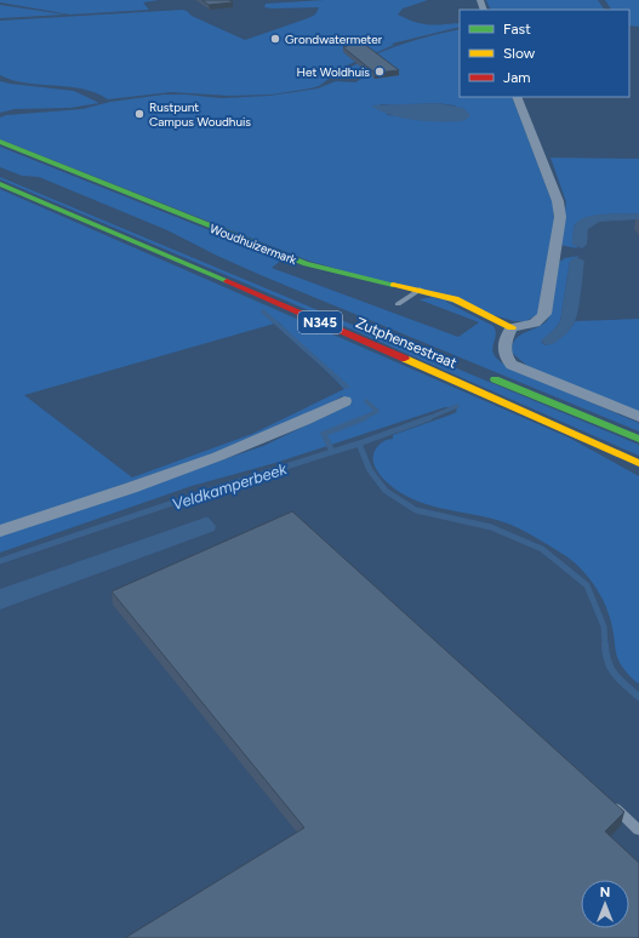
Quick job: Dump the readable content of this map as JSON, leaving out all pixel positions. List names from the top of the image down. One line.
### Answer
{"streets":{"main road":["Woudhuizermark","N345","Zutphensestraat"]},"water":["Veldkamperbeek"],"places":["Grondwatermeter","Het Woldhuis","Rustpunt Campus Woudhuis"],"legend":["Fast","Slow","Jam"],"north":"top"}
